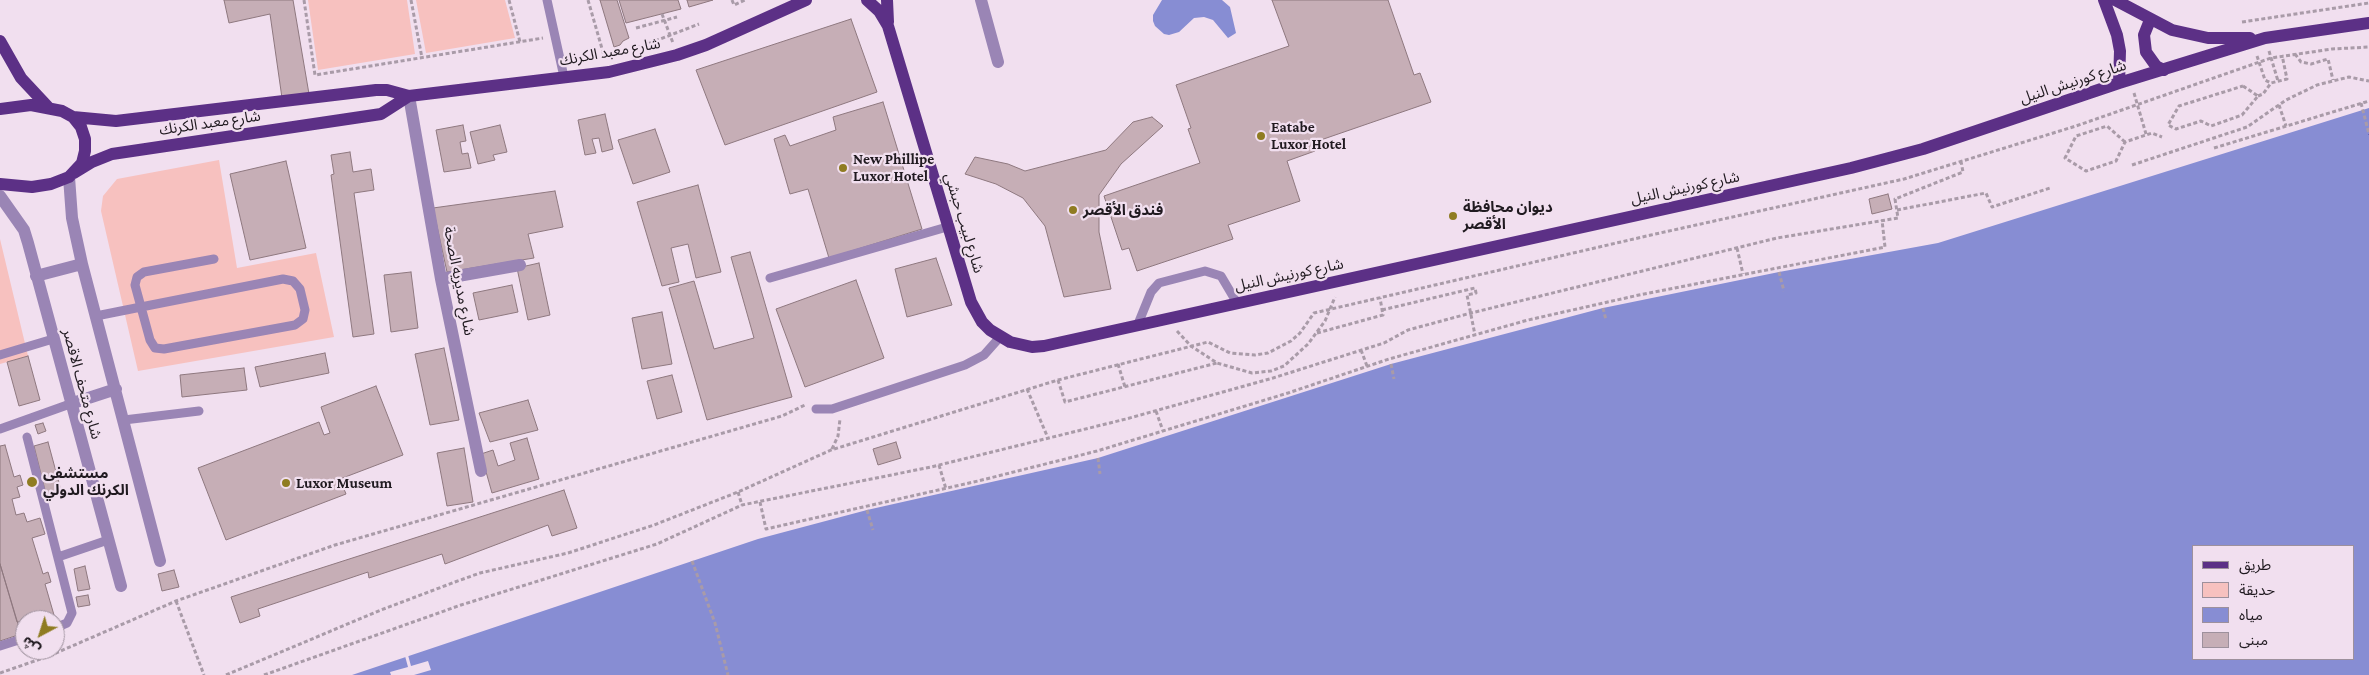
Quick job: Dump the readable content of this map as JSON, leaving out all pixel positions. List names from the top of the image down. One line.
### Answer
{"streets":{"main road":["شارع معبد الكرنك","شارع كورنيش النيل","شارع لبيب حبشي"],"street":["شارع مديريه الصحة","شارع متحف الاقصر"]},"crossings":[["شارع معبد الكرنك","شارع مديريه الصحة"],["شارع معبد الكرنك","شارع متحف الاقصر"],["شارع كورنيش النيل","شارع لبيب حبشي"]],"places":["Eatabe Luxor Hotel","New Phillipe Luxor Hotel","فندق الأقصر","ديوان محافظة الأقصر","مستشفى الكرنك الدولي","Luxor Museum"],"legend":["طريق","حديقة","مياه","مبنى"],"north":"bottom left"}
